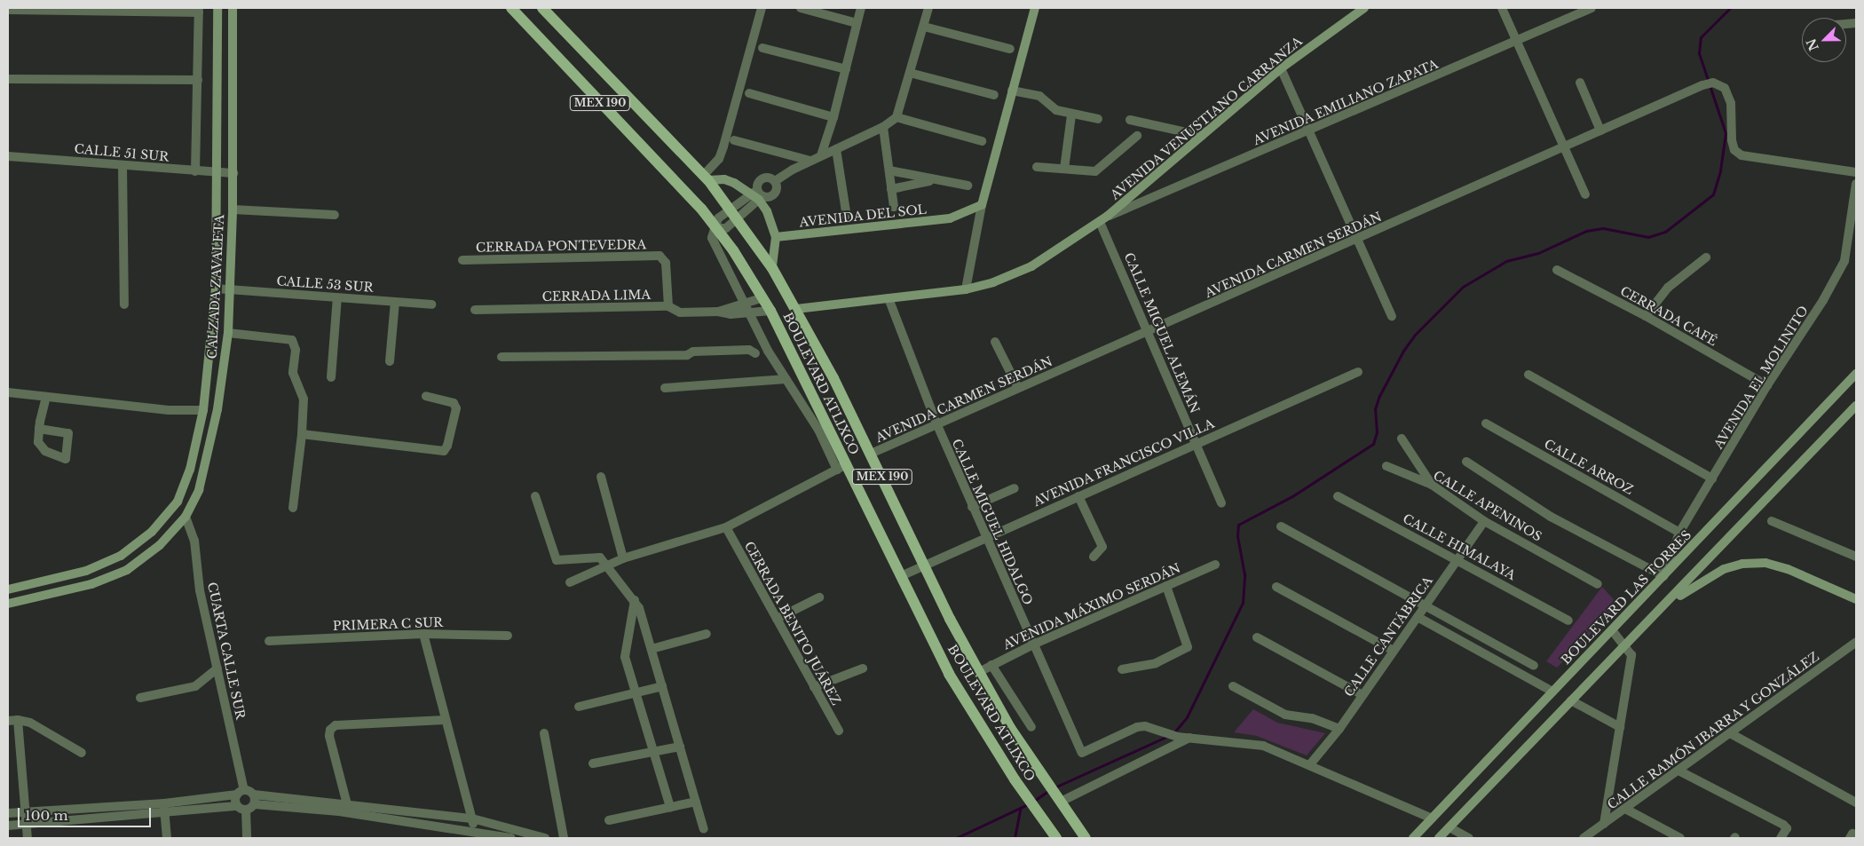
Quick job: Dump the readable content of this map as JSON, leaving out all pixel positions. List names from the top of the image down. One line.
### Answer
{"streets":{"main road":["MEX 190","AVENIDA VENUSTIANO CARRANZA","AVENIDA DEL SOL","CALZADA ZAVALETA","BOULEVARD ATLIXCO","BOULEVARD LAS TORRES"],"street":["AVENIDA EMILIANO ZAPATA","CALLE 51 SUR","CERRADA PONTEVEDRA","AVENIDA CARMEN SERDÁN","CALLE 53 SUR","CERRADA LIMA","CERRADA CAFÉ","CALLE MIGUEL ALEMÁN","AVENIDA EL MOLINITO","AVENIDA FRANCISCO VILLA","CALLE ARROZ","CALLE APENINOS","CALLE MIGUEL HIDALGO","CALLE HIMALAYA","AVENIDA MÁXIMO SERDÁN","CERRADA BENITO JUÁREZ","PRIMERA C SUR","CALLE CANTÁBRICA","CUARTA CALLE SUR","CALLE RAMÓN IBARRA Y GONZÁLEZ"]},"crossings":[["AVENIDA EMILIANO ZAPATA","AVENIDA VENUSTIANO CARRANZA"],["AVENIDA VENUSTIANO CARRANZA","CALLE MIGUEL ALEMÁN"],["AVENIDA VENUSTIANO CARRANZA","BOULEVARD ATLIXCO"],["AVENIDA VENUSTIANO CARRANZA","CALLE MIGUEL HIDALGO"],["CALLE 51 SUR","CALZADA ZAVALETA"],["CERRADA PONTEVEDRA","CERRADA LIMA"],["AVENIDA CARMEN SERDÁN","CALLE MIGUEL ALEMÁN"],["AVENIDA CARMEN SERDÁN","BOULEVARD ATLIXCO"],["AVENIDA CARMEN SERDÁN","CALLE MIGUEL HIDALGO"],["CALLE 53 SUR","CALZADA ZAVALETA"],["CALZADA ZAVALETA","CUARTA CALLE SUR"],["CERRADA LIMA","BOULEVARD ATLIXCO"],["CERRADA CAFÉ","AVENIDA EL MOLINITO"],["CALLE MIGUEL ALEMÁN","AVENIDA FRANCISCO VILLA"],["AVENIDA EL MOLINITO","CALLE ARROZ"],["AVENIDA EL MOLINITO","BOULEVARD LAS TORRES"],["BOULEVARD ATLIXCO","AVENIDA FRANCISCO VILLA"],["BOULEVARD ATLIXCO","AVENIDA MÁXIMO SERDÁN"],["AVENIDA FRANCISCO VILLA","CALLE MIGUEL HIDALGO"],["CALLE APENINOS","CALLE CANTÁBRICA"],["CALLE MIGUEL HIDALGO","AVENIDA MÁXIMO SERDÁN"],["CALLE HIMALAYA","CALLE CANTÁBRICA"]],"scale_bar":"100 m","north":"bottom left"}
